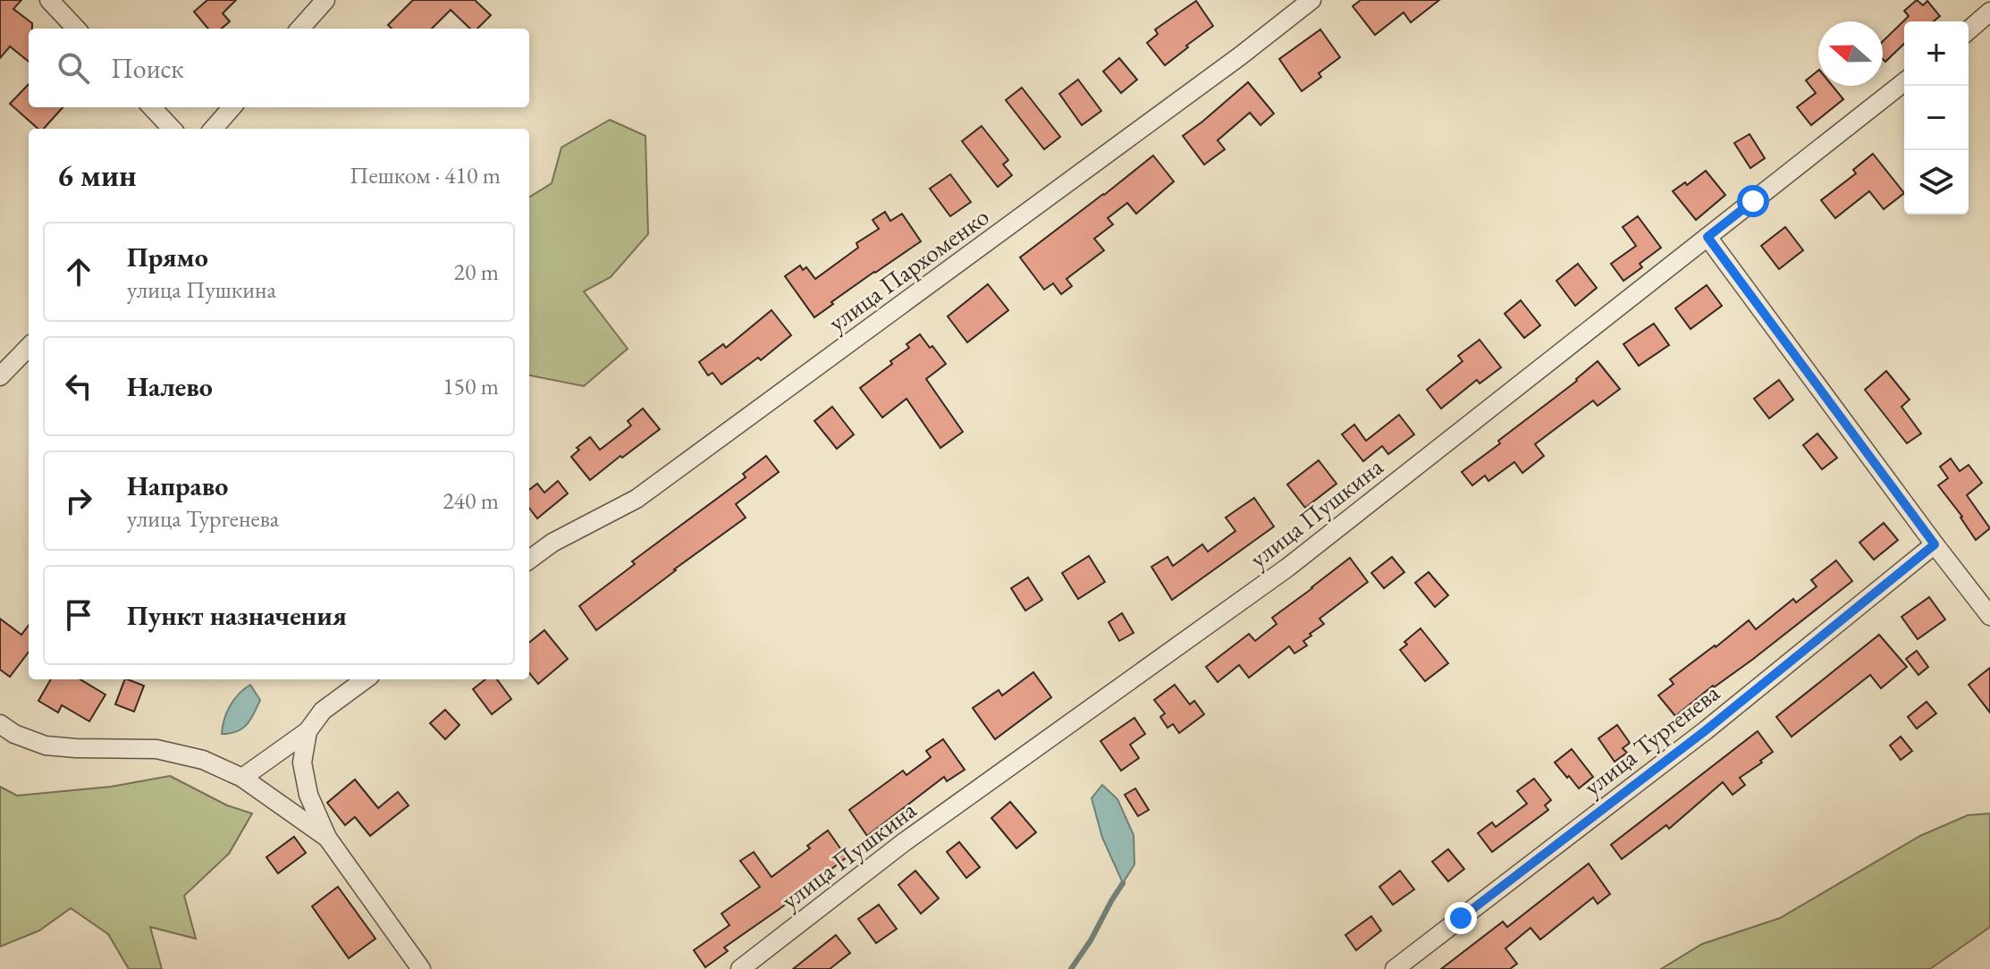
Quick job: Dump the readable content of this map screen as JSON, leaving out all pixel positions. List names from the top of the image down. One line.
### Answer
{"streets":{"street":["улица Пархоменко","улица Пушкина","улица Тургенева"]},"north":"left","page":{"map_buttons":["+","−"],"search":"Поиск","heading":["6 мин","Пешком · 410 m"],"list":[["Прямо","улица Пушкина","20 m"],["Налево","150 m"],["Направо","улица Тургенева","240 m"],"Пункт назначения"]}}
